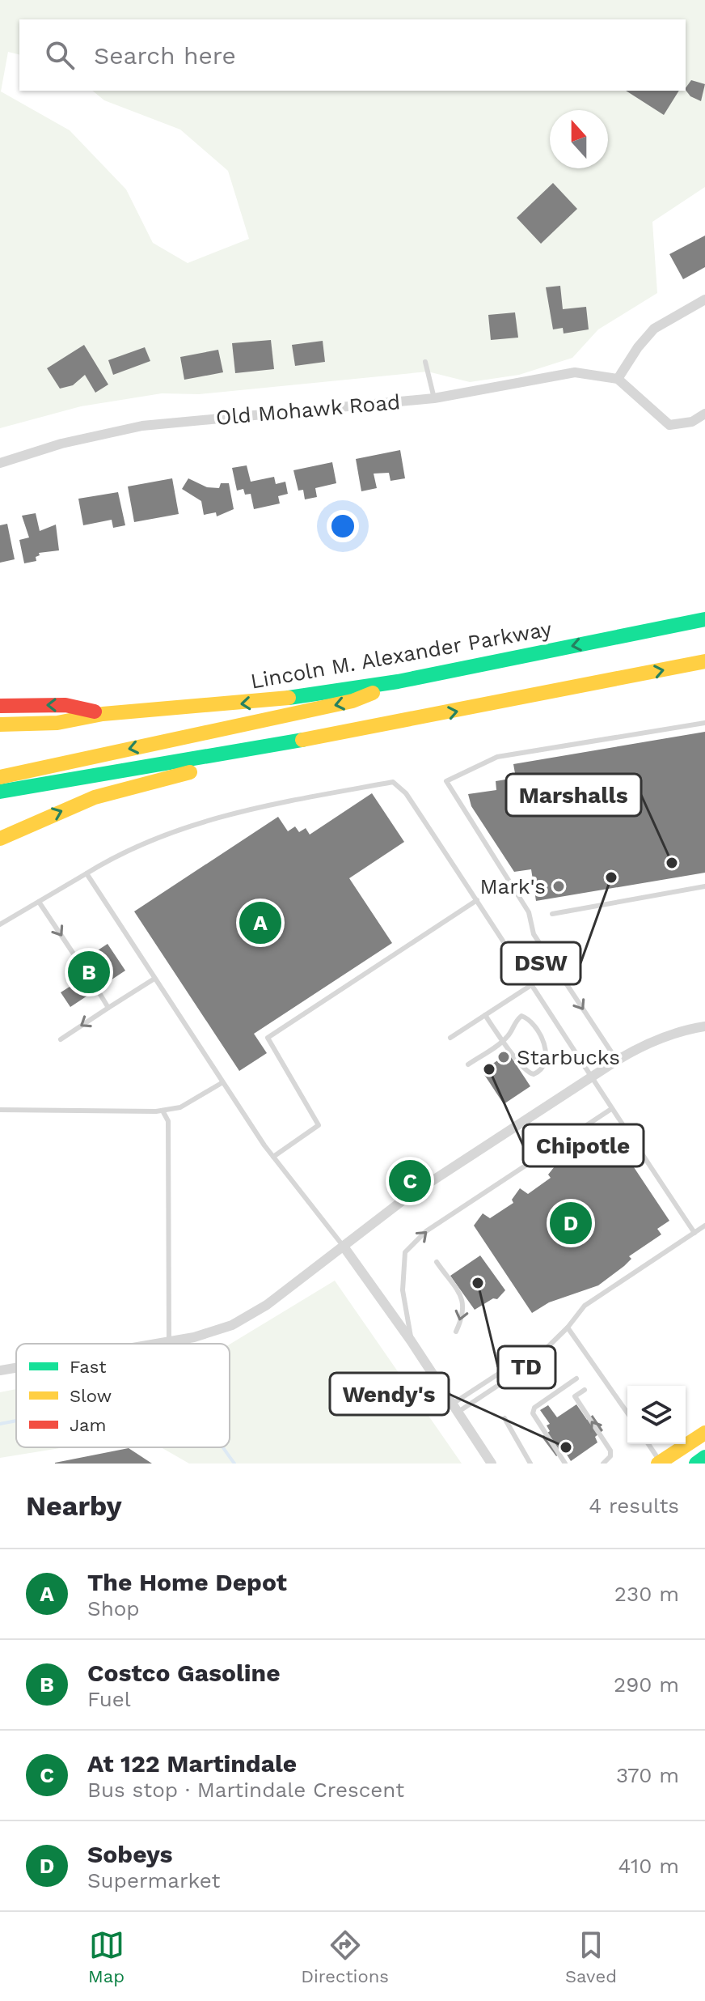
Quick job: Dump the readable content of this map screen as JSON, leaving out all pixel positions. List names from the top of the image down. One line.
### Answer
{"streets":{"main road":["Lincoln M. Alexander Parkway"],"street":["Old Mohawk Road"]},"places":["Marshalls","DSW","Mark's","Starbucks","Chipotle","TD","Wendy's"],"legend":["Fast","Slow","Jam"],"north":"top","page":{"search":"Search here","pins":["A","B","C","D"],"heading":["Nearby","4 results"],"list":[{"mark":"A","name":"The Home Depot","note":"Shop","value":"230 m"},{"mark":"B","name":"Costco Gasoline","note":"Fuel","value":"290 m"},{"mark":"C","name":"At 122 Martindale","note":"Bus stop · Martindale Crescent","value":"370 m"},{"mark":"D","name":"Sobeys","note":"Supermarket","value":"410 m"}],"nav":["Map","Directions","Saved"]}}
